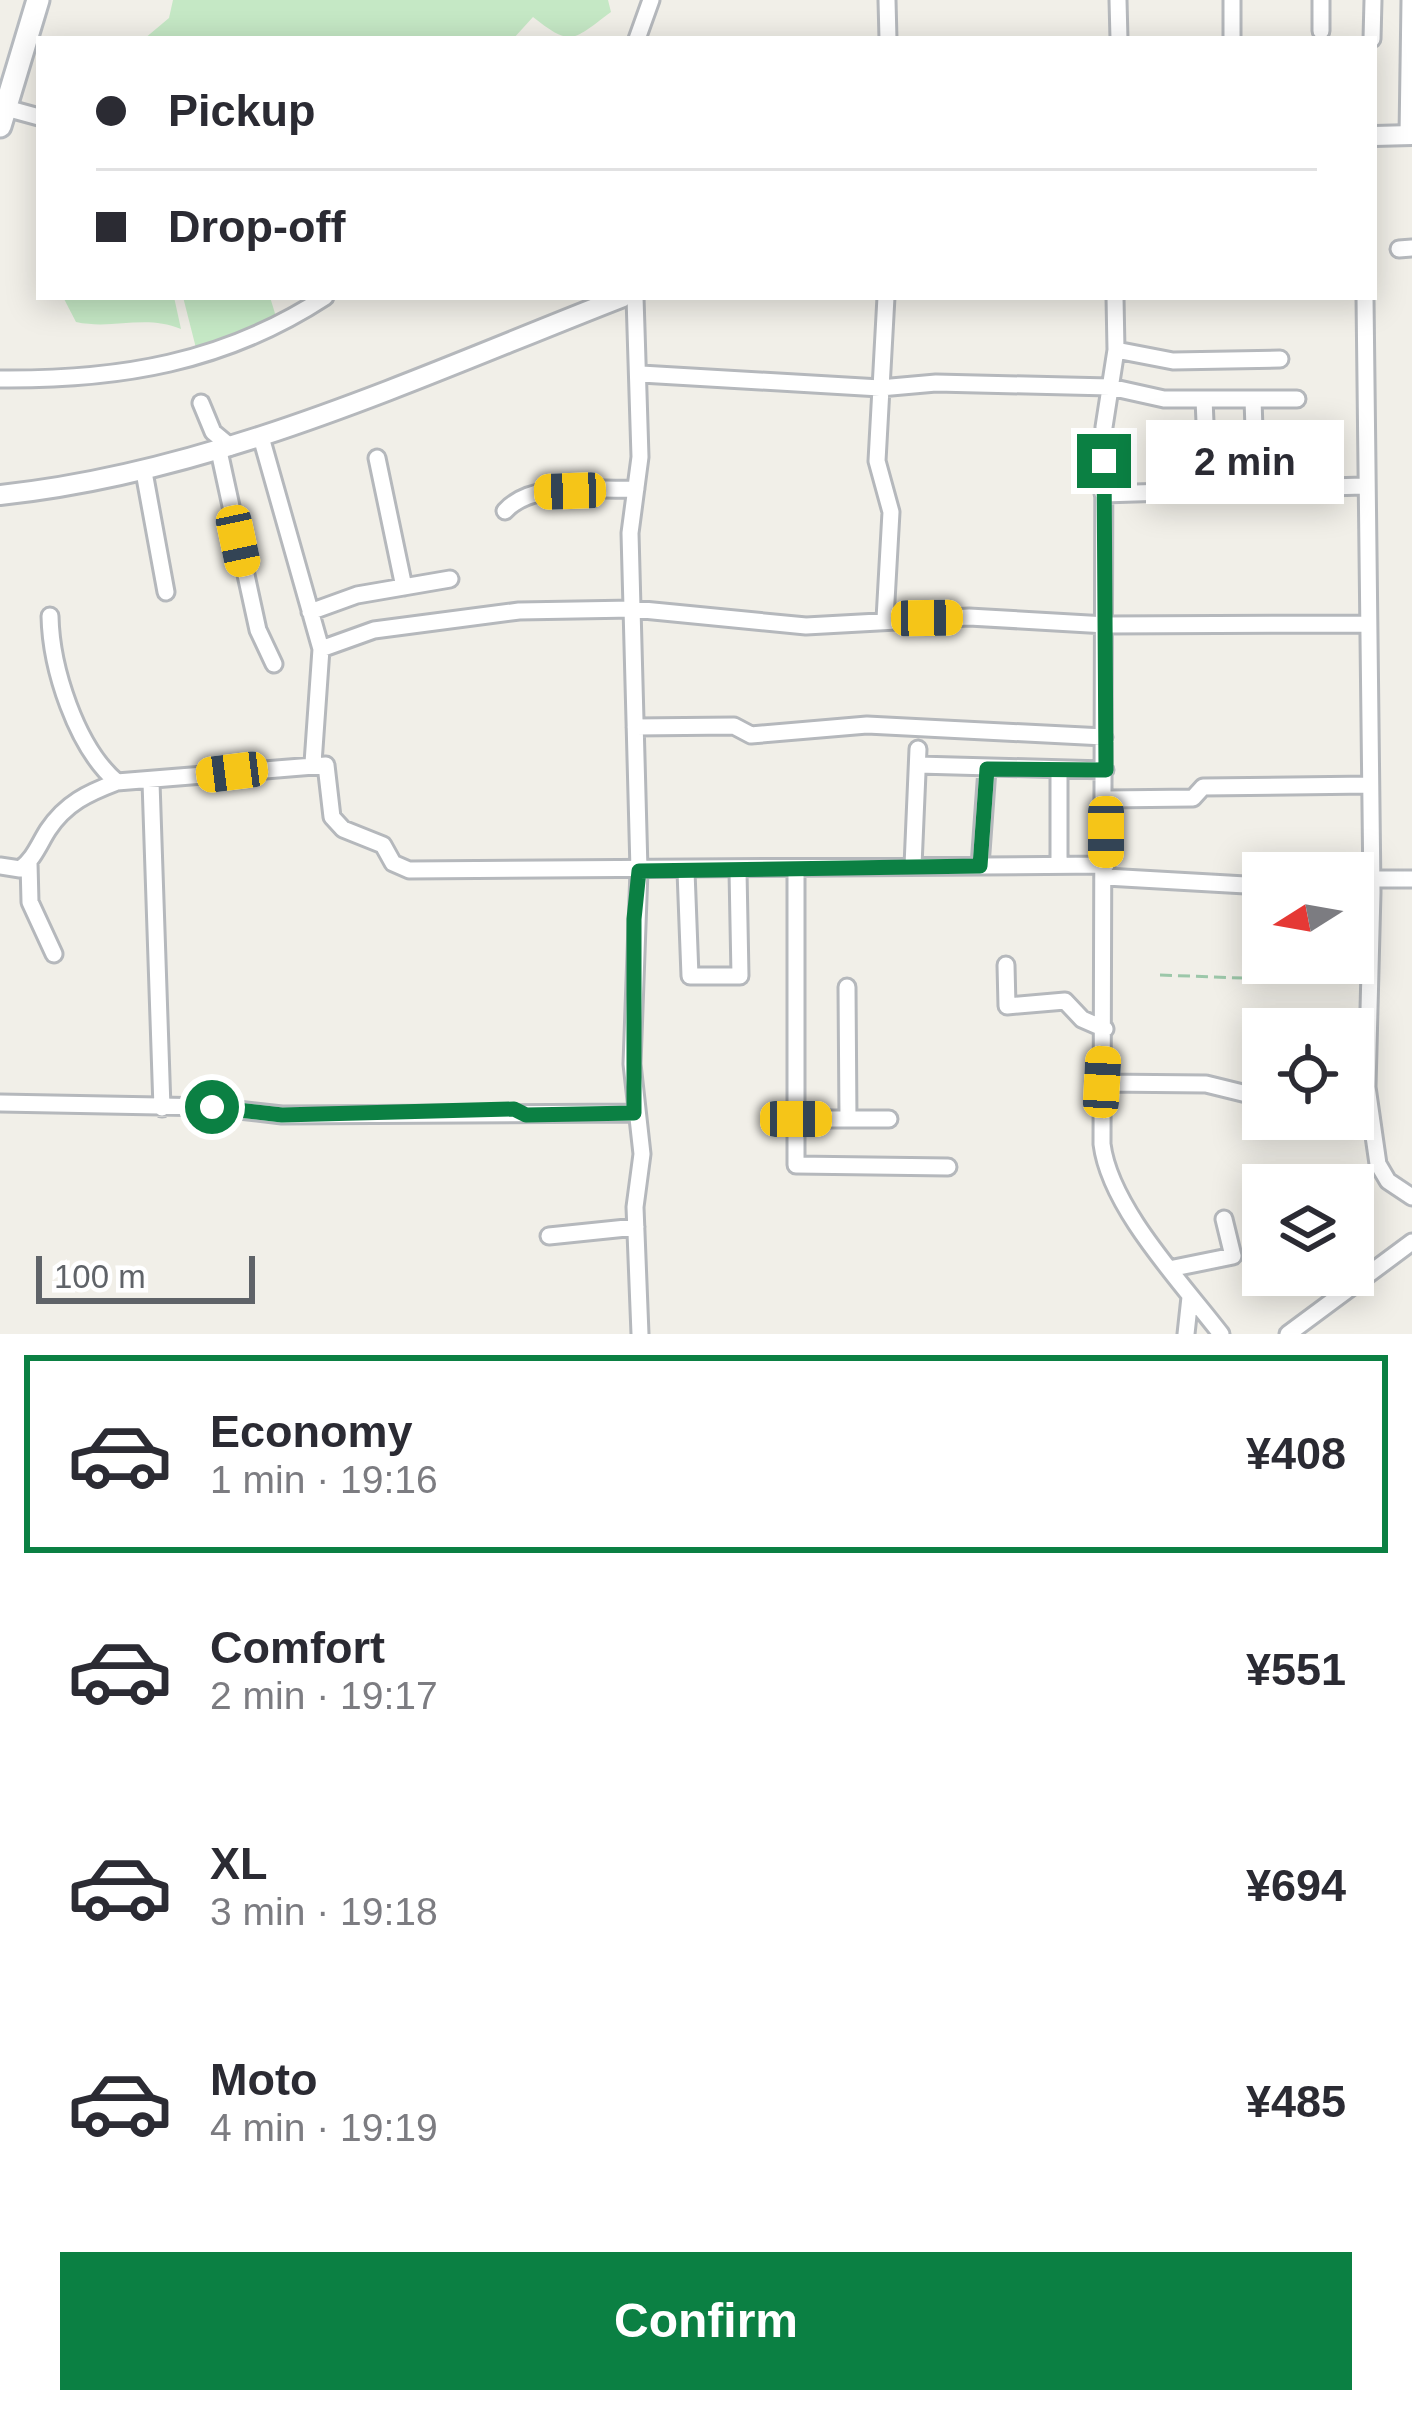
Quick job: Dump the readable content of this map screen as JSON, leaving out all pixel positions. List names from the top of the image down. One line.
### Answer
{"scale_bar":"100 m","north":"left","page":{"banner":["Pickup","Drop-off"],"bubble":"2 min","scale":"100 m","list":[{"name":"Economy","note":"1 min · 19:16","value":"¥408"},{"name":"Comfort","note":"2 min · 19:17","value":"¥551"},{"name":"XL","note":"3 min · 19:18","value":"¥694"},{"name":"Moto","note":"4 min · 19:19","value":"¥485"}],"buttons":"Confirm"}}
